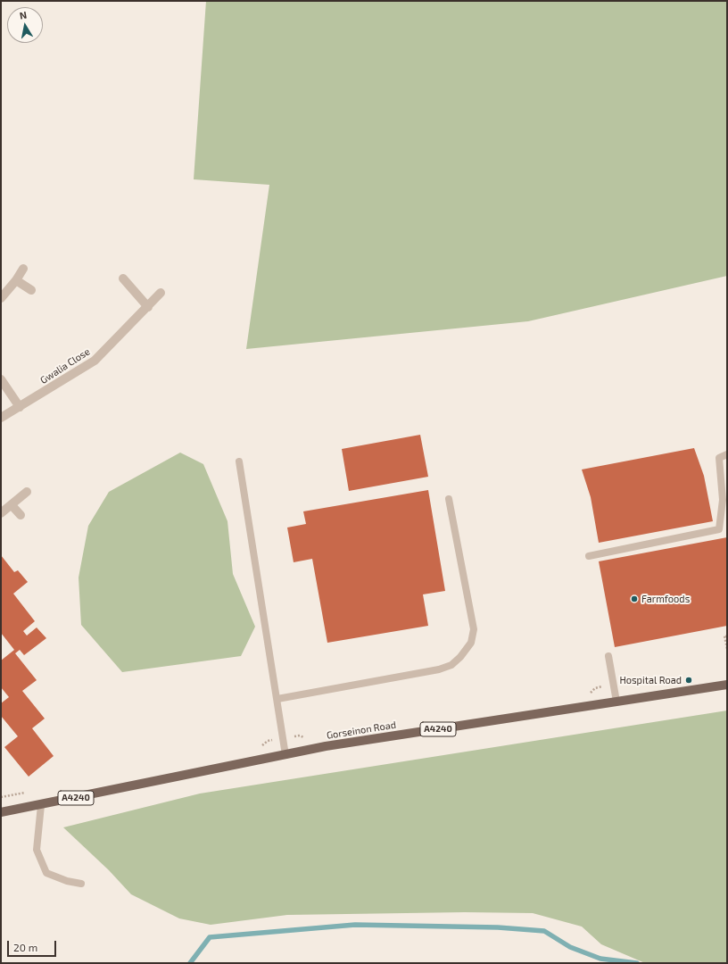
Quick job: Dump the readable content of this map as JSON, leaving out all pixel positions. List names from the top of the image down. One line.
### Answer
{"streets":{"main road":["A4240","Gorseinon Road"],"street":["Gwalia Close"]},"places":["Farmfoods","Hospital Road"],"scale_bar":"20 m","north":"top"}
